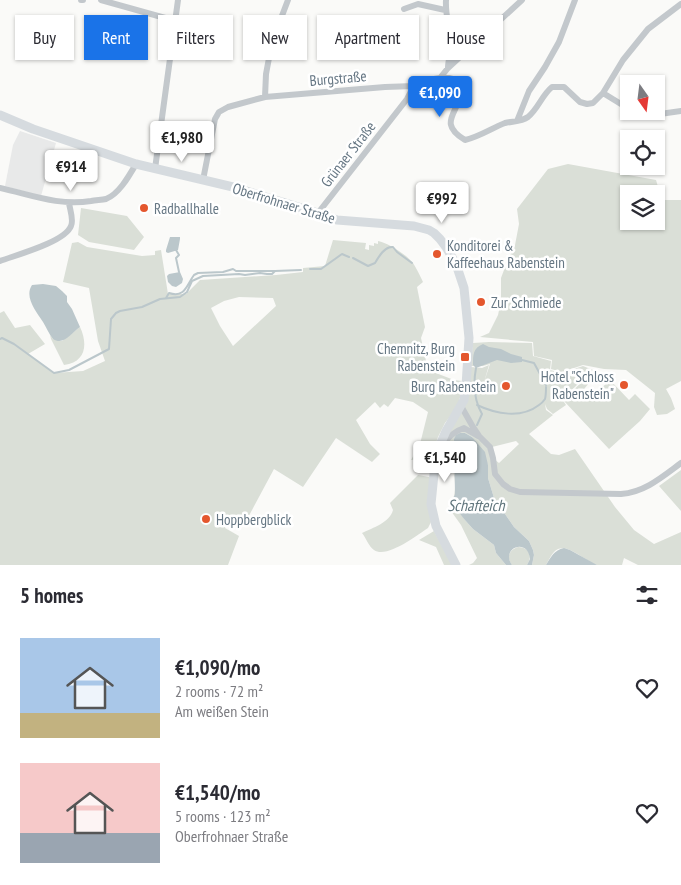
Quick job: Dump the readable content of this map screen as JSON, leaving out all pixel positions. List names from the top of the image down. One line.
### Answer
{"streets":{"main road":["Oberfrohnaer Straße"],"street":["Burgstraße","Grünaer Straße"]},"crossings":[["Burgstraße","Grünaer Straße"],["Burgstraße","Oberfrohnaer Straße"],["Grünaer Straße","Oberfrohnaer Straße"]],"water":["Schafteich"],"places":{"other":["Radballhalle","Konditorei & Kaffeehaus Rabenstein","Zur Schmiede","Hotel \"Schloss Rabenstein\"","Burg Rabenstein","Hoppbergblick"],"transit":["Chemnitz, Burg Rabenstein"]},"north":"bottom","page":{"chip":["Buy","Rent","Filters","New","Apartment","House"],"price":["€1,090","€1,980","€914","€992","€1,540"],"heading":"5 homes","list":[{"name":"€1,090/mo","note":"2 rooms · 72 m² · Am weißen Stein"},{"name":"€1,540/mo","note":"5 rooms · 123 m² · Oberfrohnaer Straße"}]}}
